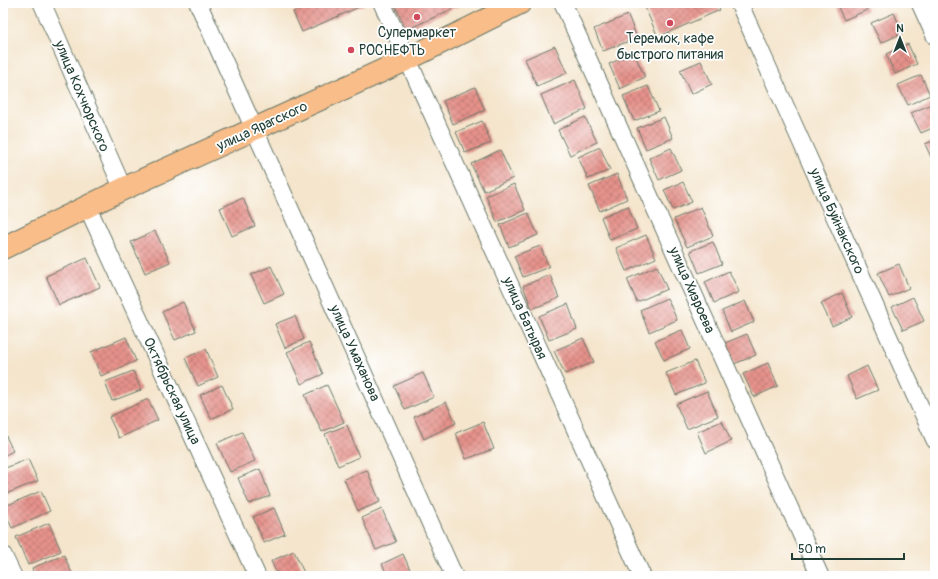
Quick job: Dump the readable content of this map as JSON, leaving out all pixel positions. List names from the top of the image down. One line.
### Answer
{"streets":{"main road":["улица Ярагского"],"street":["улица Кохчюрского","улица Буйнакского","улица Хизроева","улица Батырая","улица Умаханова","Октябрьская улица"]},"crossings":[["улица Кохчюрского","улица Ярагского"],["улица Ярагского","улица Батырая"],["улица Ярагского","улица Умаханова"],["улица Ярагского","Октябрьская улица"]],"places":["Супермаркет","Теремок, кафе быстрого питания","РОСНЕФТЬ"],"scale_bar":"50 m","north":"top"}
